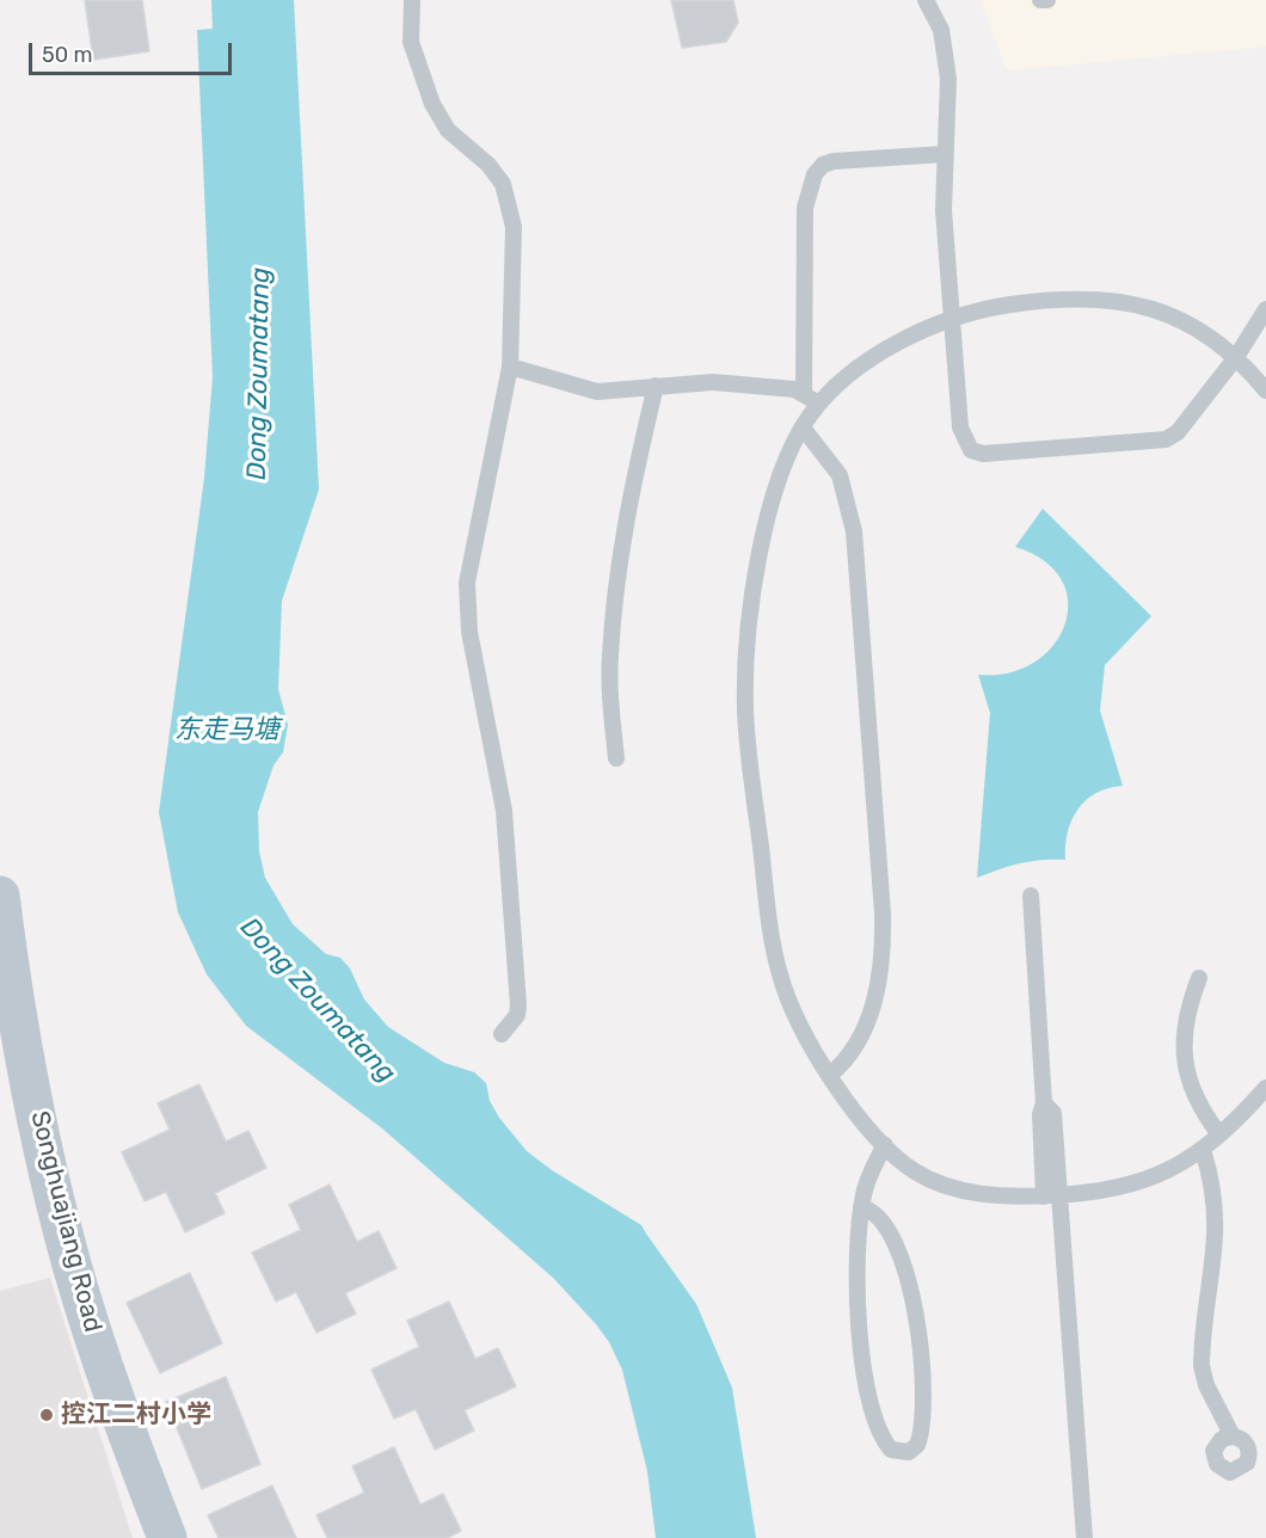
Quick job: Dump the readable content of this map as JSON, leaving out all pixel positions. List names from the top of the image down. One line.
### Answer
{"streets":{"main road":["Songhuajiang Road"]},"water":["Dong Zoumatang","东走马塘"],"places":["控江二村小学"],"scale_bar":"50 m"}
